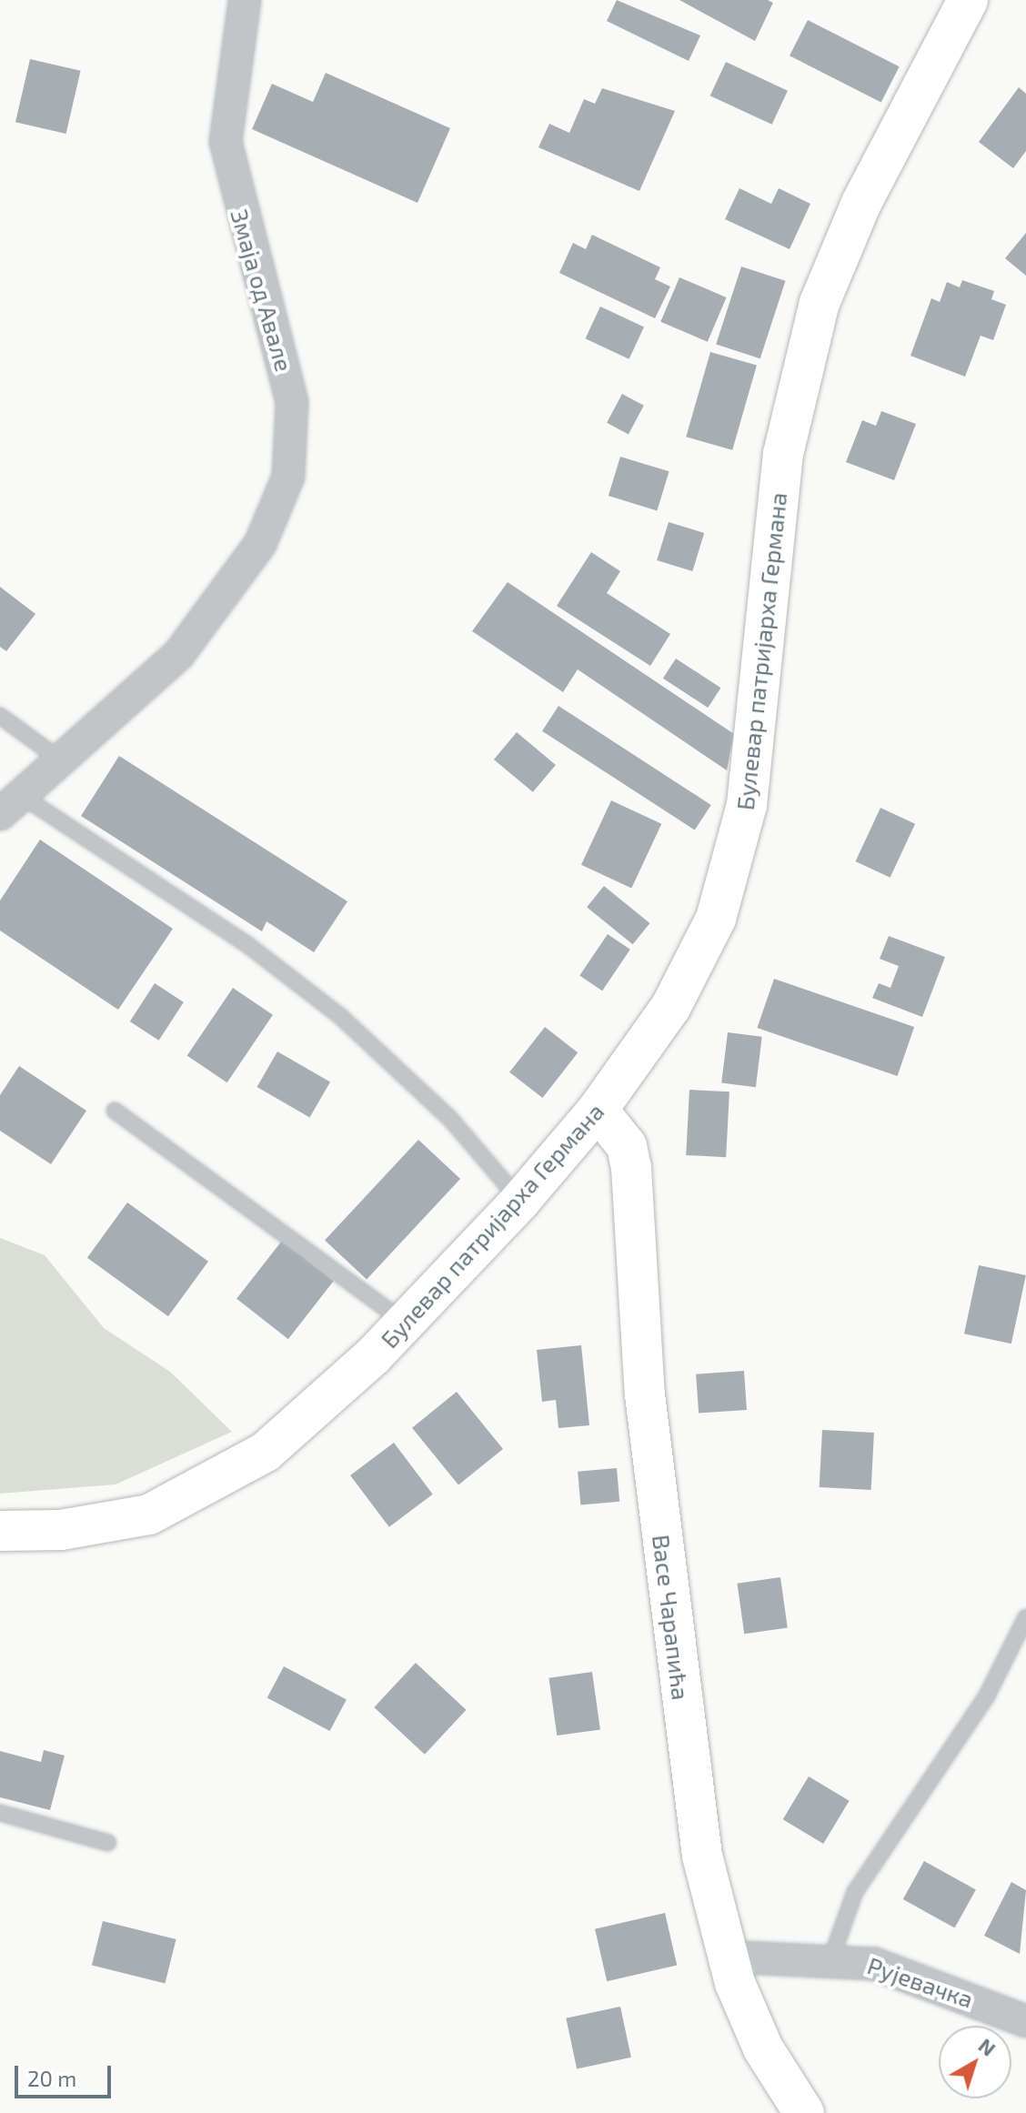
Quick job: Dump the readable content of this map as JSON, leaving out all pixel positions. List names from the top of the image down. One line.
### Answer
{"streets":{"main road":["Булевар патријарха Германа","Васе Чарапића"],"street":["Змаја од Авале","Рујевачка"]},"crossings":[["Булевар патријарха Германа","Васе Чарапића"],["Васе Чарапића","Рујевачка"]],"scale_bar":"20 m","north":"top right"}
